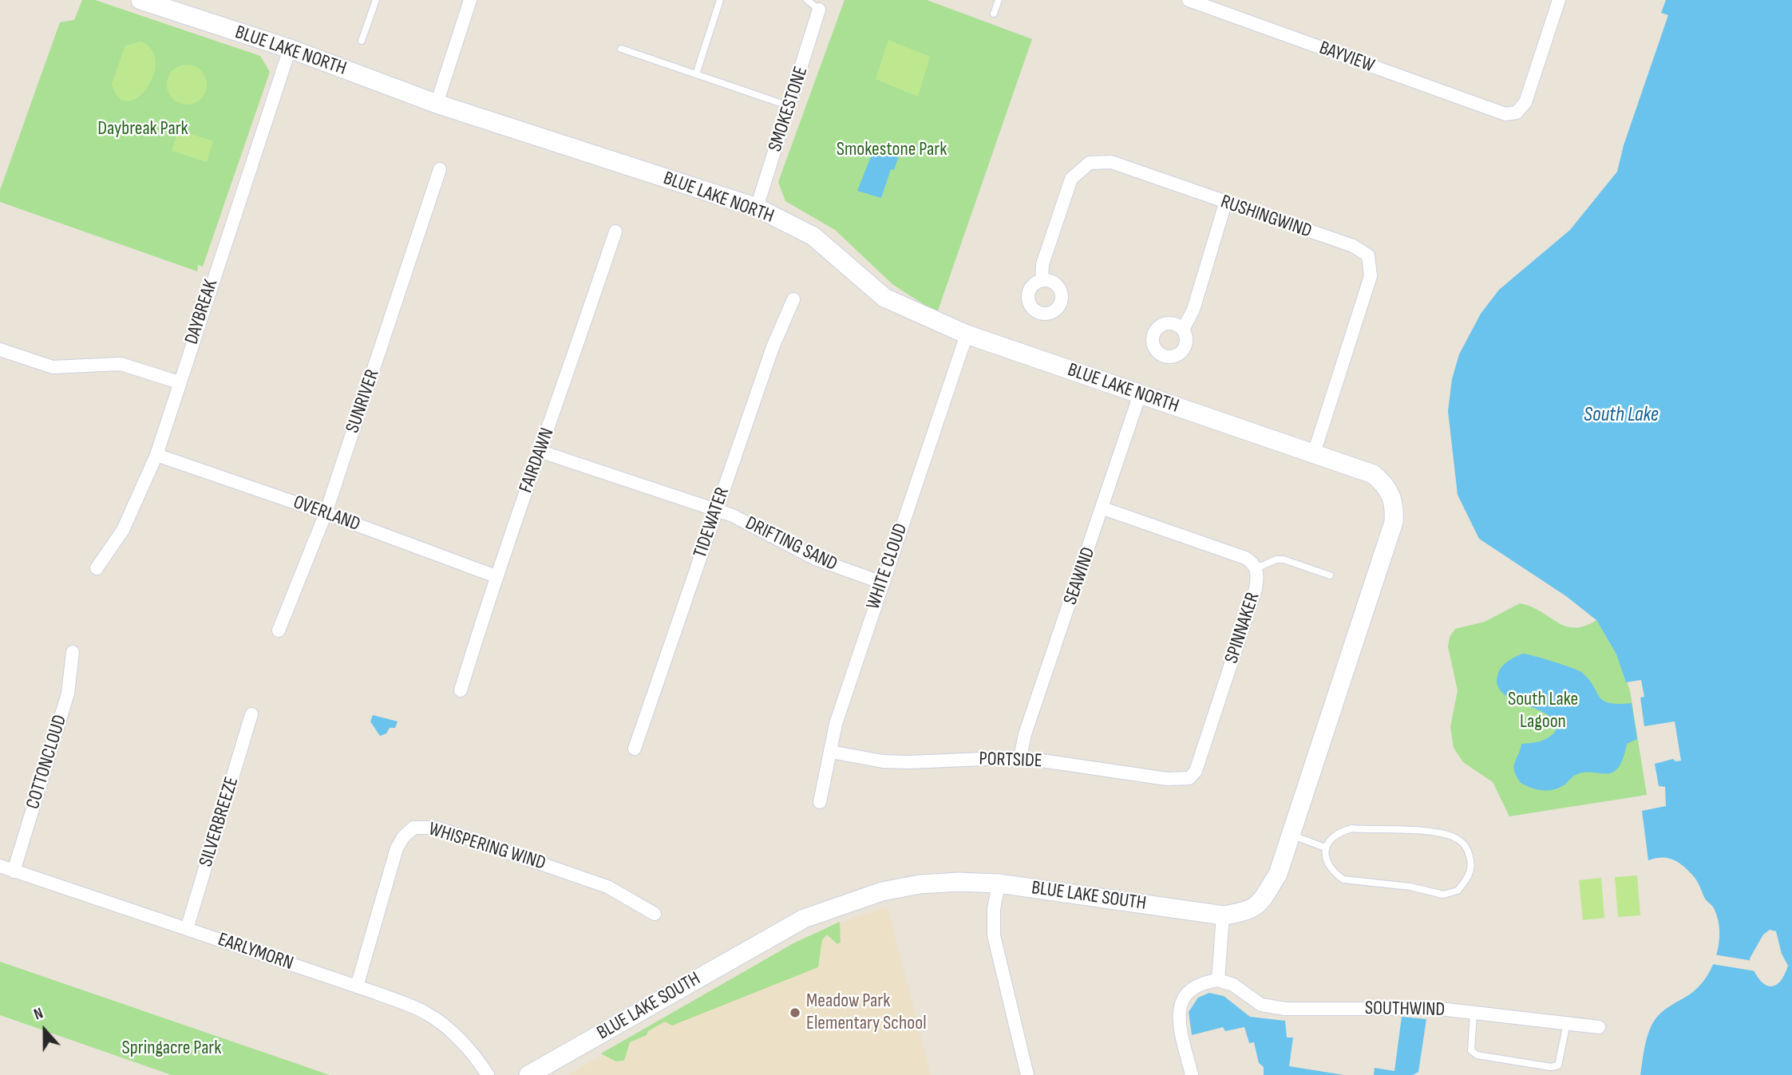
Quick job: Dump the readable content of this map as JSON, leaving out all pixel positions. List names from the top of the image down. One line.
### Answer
{"streets":{"street":["BLUE LAKE NORTH","BAYVIEW","SMOKESTONE","RUSHINGWIND","DAYBREAK","SUNRIVER","FAIRDAWN","OVERLAND","TIDEWATER","DRIFTING SAND","WHITE CLOUD","SEAWIND","SPINNAKER","PORTSIDE","COTTONCLOUD","SILVERBREEZE","WHISPERING WIND","BLUE LAKE SOUTH","EARLYMORN","SOUTHWIND"]},"crossings":[["BLUE LAKE NORTH","SMOKESTONE"],["BLUE LAKE NORTH","RUSHINGWIND"],["BLUE LAKE NORTH","DAYBREAK"],["BLUE LAKE NORTH","WHITE CLOUD"],["BLUE LAKE NORTH","SEAWIND"],["BLUE LAKE NORTH","BLUE LAKE SOUTH"],["DAYBREAK","OVERLAND"],["SUNRIVER","OVERLAND"],["FAIRDAWN","OVERLAND"],["FAIRDAWN","DRIFTING SAND"],["TIDEWATER","DRIFTING SAND"],["DRIFTING SAND","WHITE CLOUD"],["WHITE CLOUD","PORTSIDE"],["SEAWIND","SPINNAKER"],["SEAWIND","PORTSIDE"],["SPINNAKER","PORTSIDE"],["COTTONCLOUD","EARLYMORN"],["SILVERBREEZE","EARLYMORN"],["WHISPERING WIND","EARLYMORN"]],"water":["South Lake"],"parks":["Daybreak Park","Smokestone Park","South Lake Lagoon","Springacre Park"],"places":["Meadow Park Elementary School"],"north":"top"}
